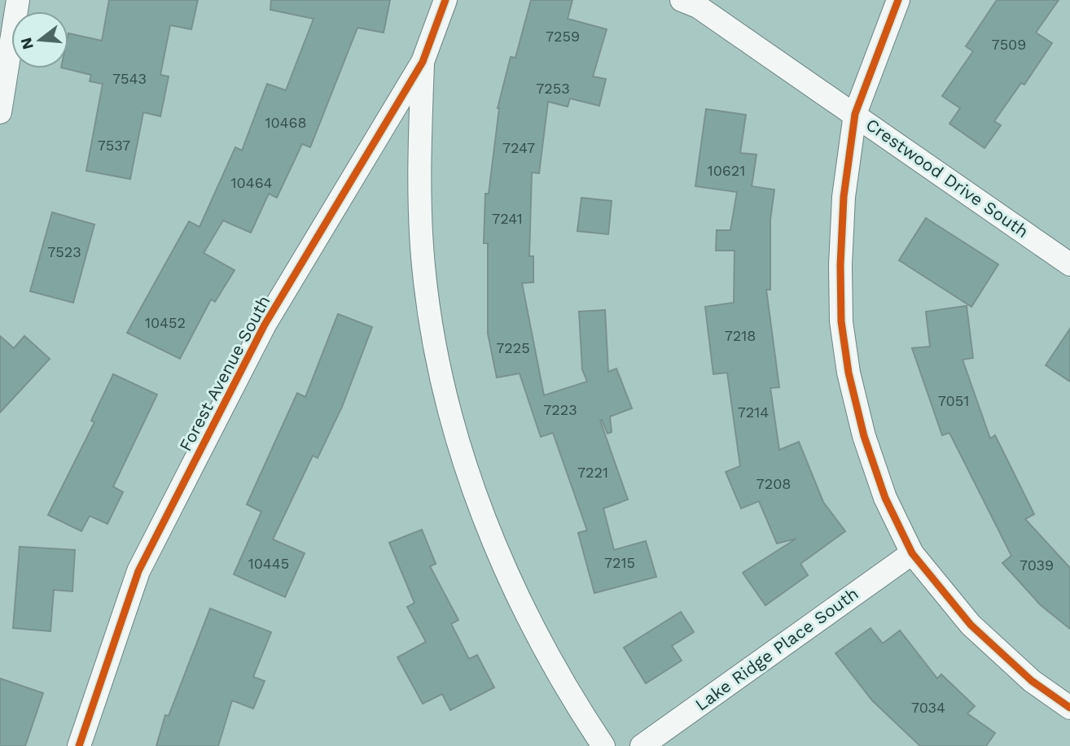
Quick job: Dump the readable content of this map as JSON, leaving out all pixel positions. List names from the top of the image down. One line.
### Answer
{"streets":{"street":["Crestwood Drive South","Forest Avenue South","Lake Ridge Place South"]},"house_numbers":["7259","7509","7543","7253","10468","7537","7247","10621","10464","7241","7523","10452","7218","7225","7051","7223","7214","7221","7208","7215","10445","7039","7034"],"north":"left"}
